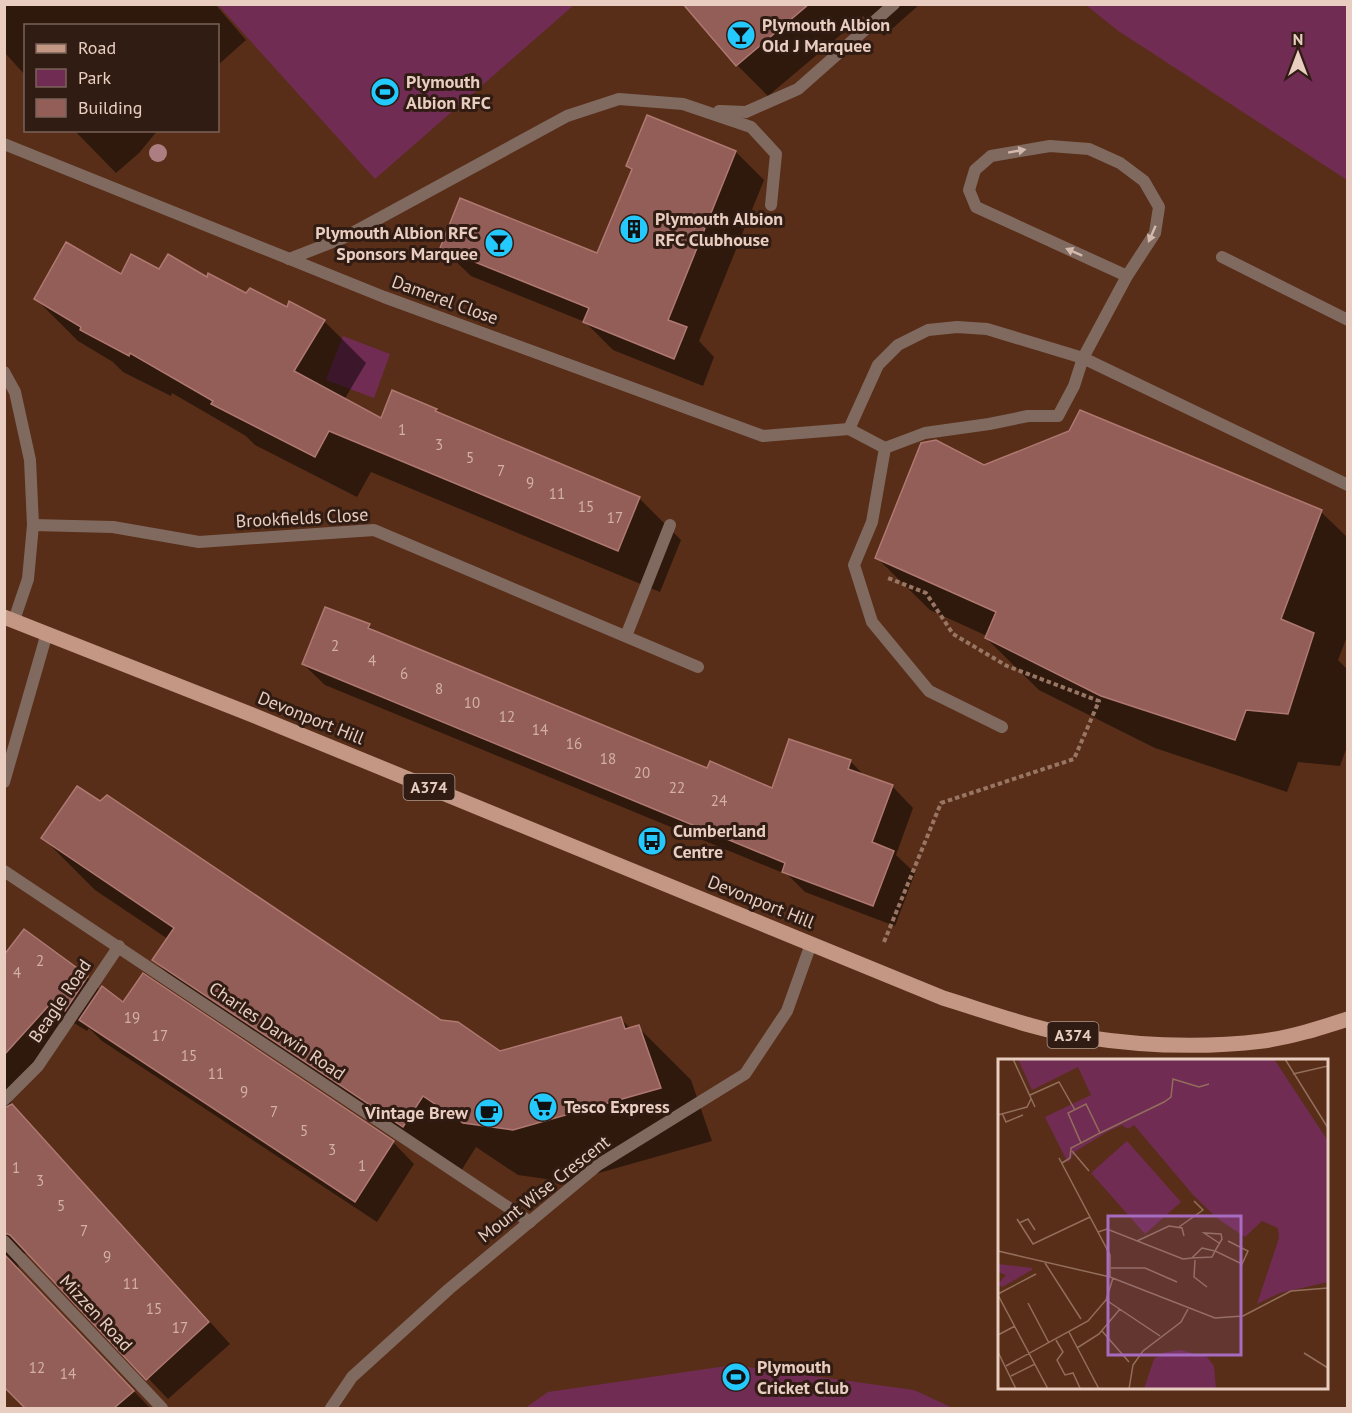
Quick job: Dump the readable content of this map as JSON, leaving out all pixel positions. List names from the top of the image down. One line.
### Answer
{"streets":{"main road":["Devonport Hill","A374"],"street":["Damerel Close","Brookfields Close","Beagle Road","Charles Darwin Road","Mount Wise Crescent","Mizzen Road"]},"crossings":[["Devonport Hill","A374"],["Devonport Hill","Mount Wise Crescent"],["Beagle Road","Charles Darwin Road"],["Charles Darwin Road","Mount Wise Crescent"]],"places":{"bar":["Plymouth Albion Old J Marquee","Plymouth Albion RFC Sponsors Marquee"],"sports":["Plymouth Albion RFC","Plymouth Cricket Club"],"building":["Plymouth Albion RFC Clubhouse"],"bus stop":["Cumberland Centre"],"supermarket":["Tesco Express"],"cafe":["Vintage Brew"]},"house_numbers":["1","3","5","7","9","11","15","17","2","4","6","8","10","12","14","16","18","20","22","24","2","4","19","17","15","11","9","7","5","3","1","1","3","5","7","9","11","15","17","12","14"],"legend":["Road","Park","Building"],"north":"top"}
